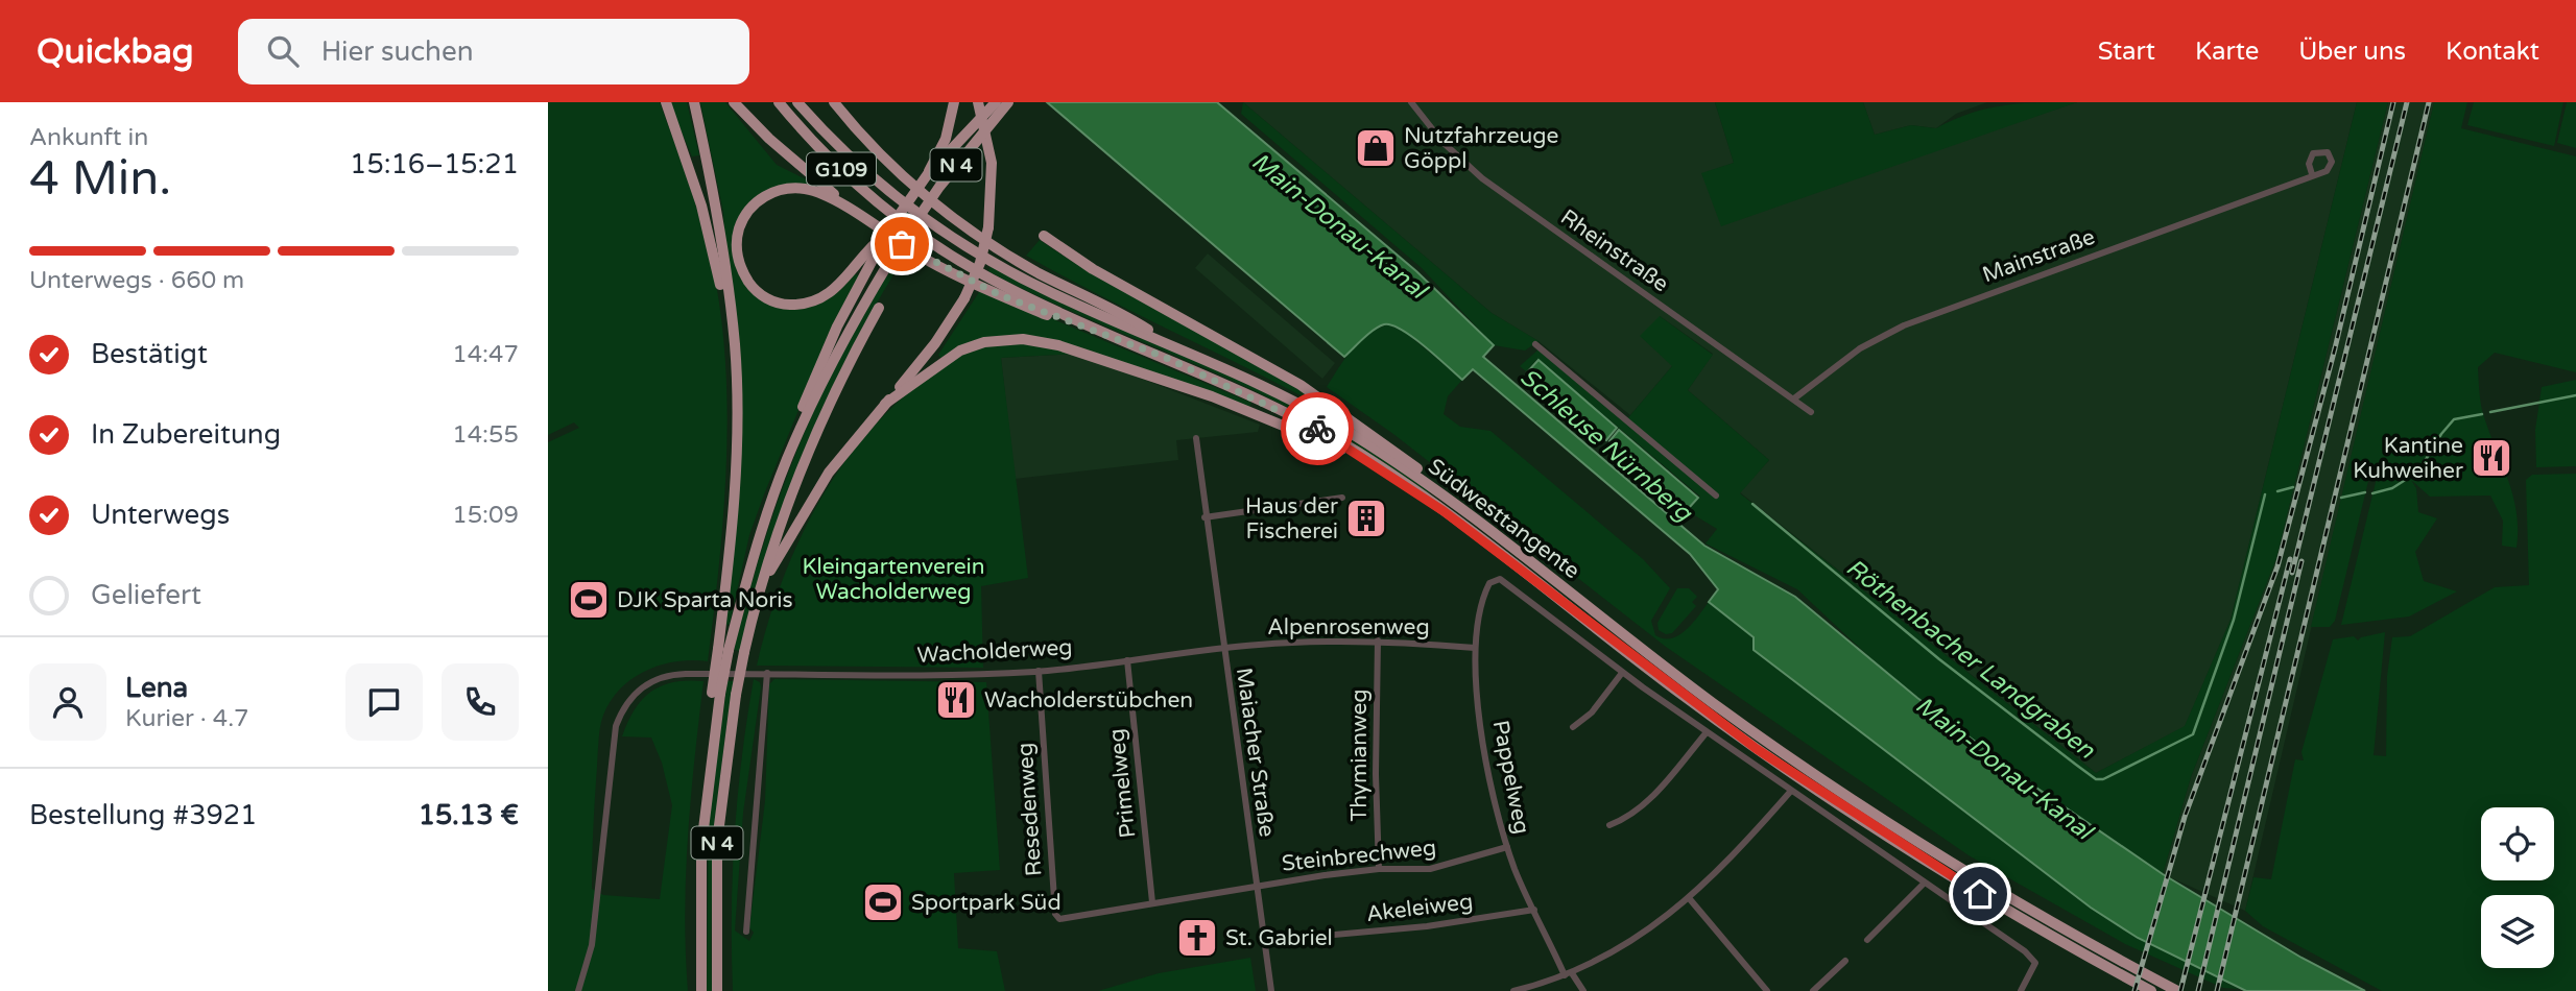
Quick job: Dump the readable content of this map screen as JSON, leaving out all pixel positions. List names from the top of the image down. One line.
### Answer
{"streets":{"highway":["N 4","G109","Südwesttangente"],"street":["Rheinstraße","Mainstraße","Alpenrosenweg","Wacholderweg","Maiacher Straße","Thymianweg","Pappelweg","Primelweg","Resedenweg","Steinbrechweg","Akeleiweg"]},"crossings":[["Rheinstraße","Mainstraße"],["Alpenrosenweg","Wacholderweg"],["Alpenrosenweg","Maiacher Straße"],["Alpenrosenweg","Thymianweg"],["Alpenrosenweg","Pappelweg"],["Wacholderweg","Maiacher Straße"],["Wacholderweg","Primelweg"],["Wacholderweg","Resedenweg"],["Maiacher Straße","Resedenweg"],["Maiacher Straße","Steinbrechweg"],["Maiacher Straße","Akeleiweg"],["Thymianweg","Steinbrechweg"],["Pappelweg","Steinbrechweg"],["Pappelweg","Akeleiweg"],["Primelweg","Resedenweg"],["Resedenweg","Steinbrechweg"]],"water":["Main-Donau-Kanal","Schleuse Nürnberg","Röthenbacher Landgraben"],"parks":["Kleingartenverein Wacholderweg"],"places":{"shop":["Nutzfahrzeuge Göppl"],"restaurant":["Kantine Kuhweiher","Wacholderstübchen"],"building":["Haus der Fischerei"],"sports":["DJK Sparta Noris","Sportpark Süd"],"church":["St. Gabriel"]},"page":{"header":"Quickbag","search":"Hier suchen","nav":["Start","Karte","Über uns","Kontakt"],"heading":["4 Min.","Ankunft in","15:16–15:21"],"panel":["Lena","Kurier · 4.7","Bestellung #3921","15.13 €"],"bar":"Unterwegs · 660 m","list":[["Bestätigt","14:47"],["In Zubereitung","14:55"],["Unterwegs","15:09"],"Geliefert"]}}
